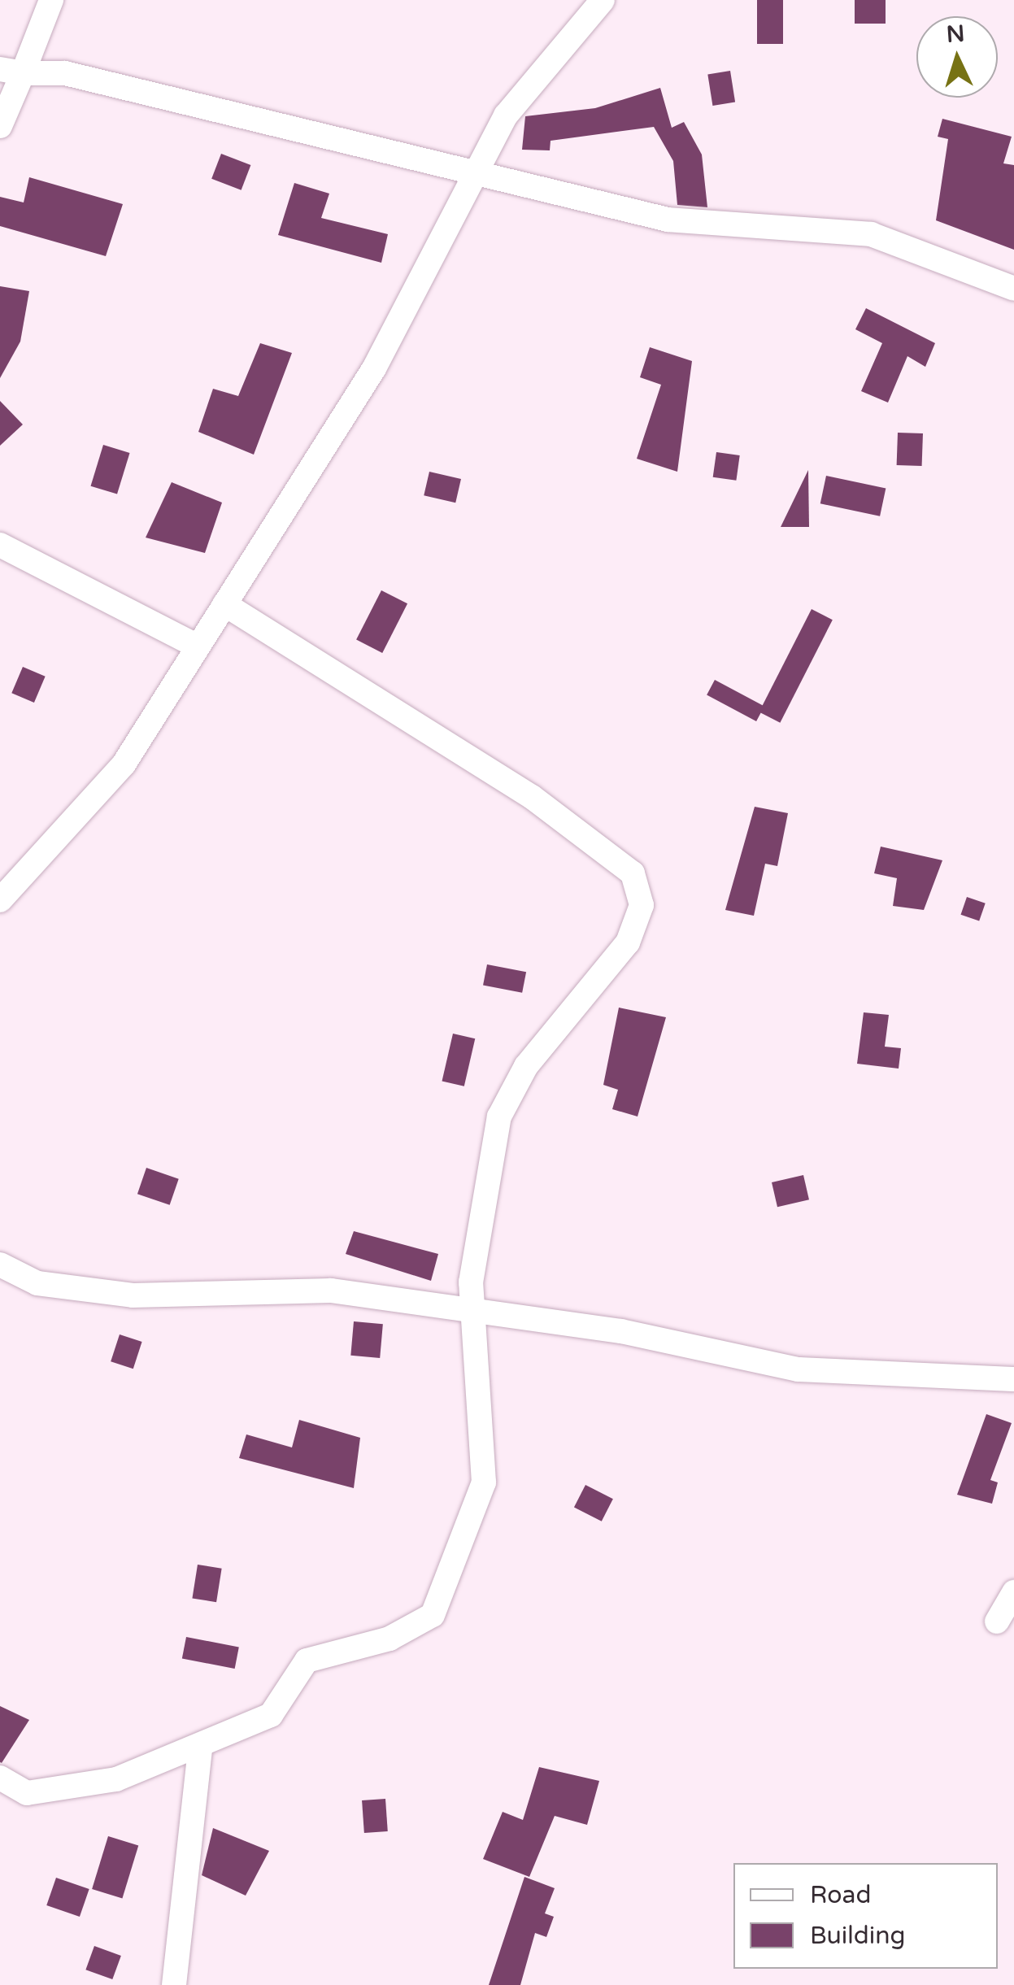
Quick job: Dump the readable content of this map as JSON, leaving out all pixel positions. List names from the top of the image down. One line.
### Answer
{"legend":["Road","Building"],"north":"top"}
